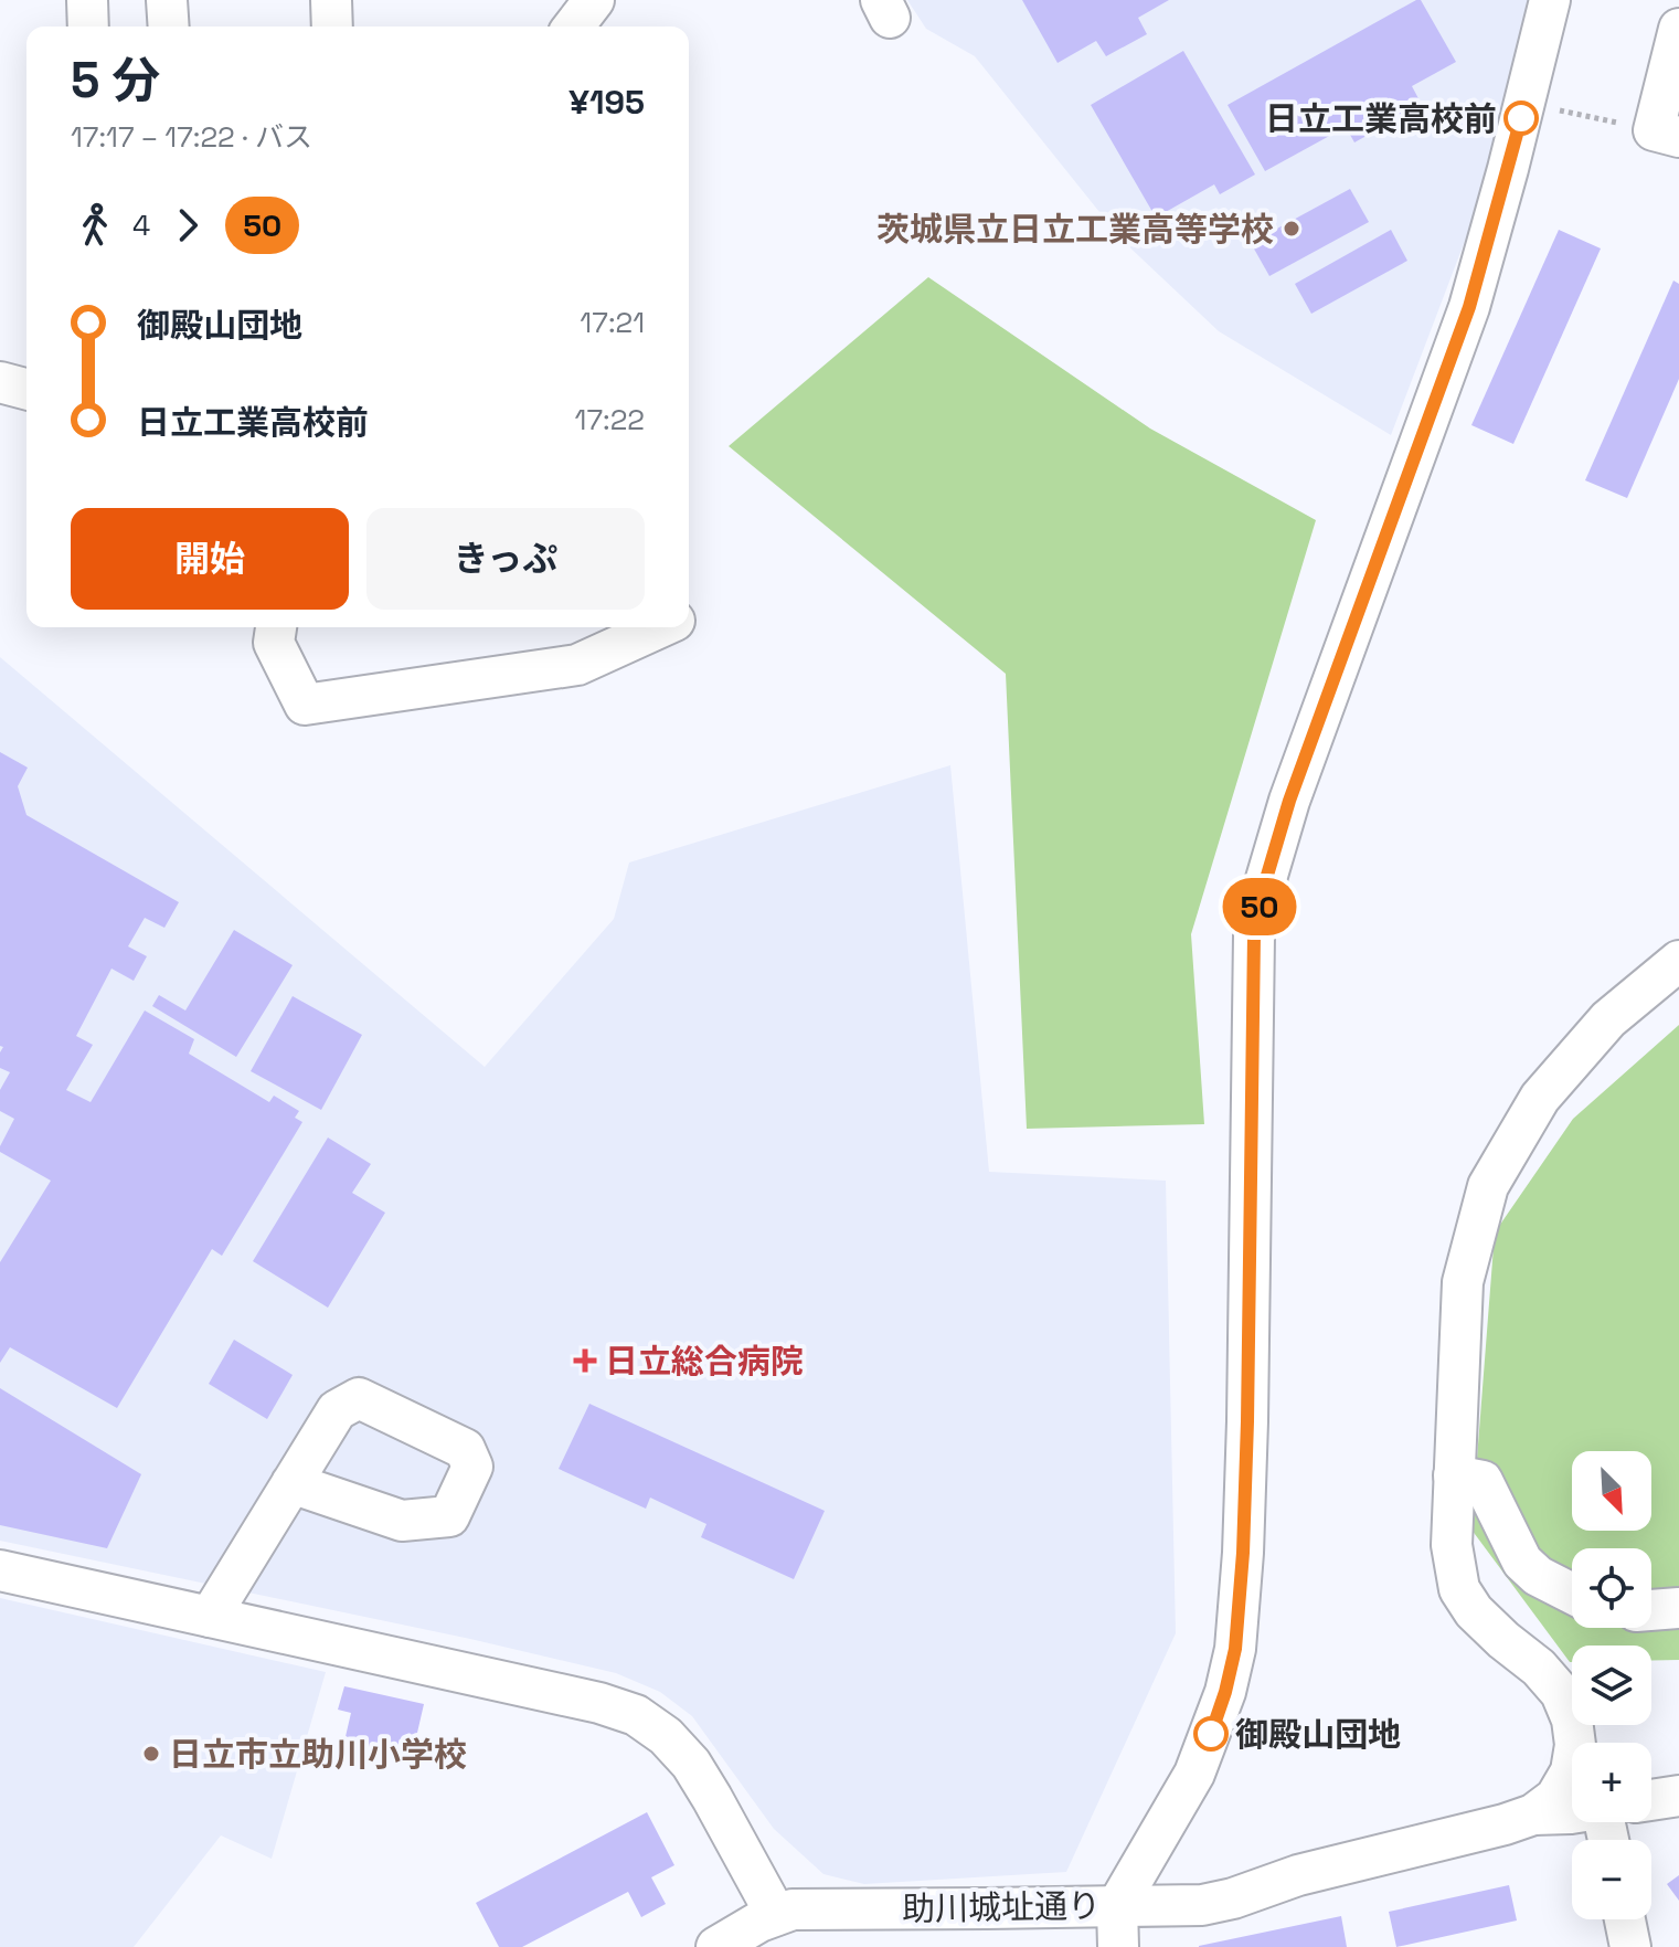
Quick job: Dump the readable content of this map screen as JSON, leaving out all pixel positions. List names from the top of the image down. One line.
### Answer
{"streets":{"street":["助川城址通り"]},"places":{"other":["日立工業高校前","茨城県立日立工業高等学校","御殿山団地","日立市立助川小学校"],"health":["日立総合病院"]},"lines":["bus line 50"],"north":"bottom right","page":{"on_map":"50","heading":["5 分","17:17 – 17:22 · バス","¥195"],"legs":["4","50"],"list":[{"name":"御殿山団地","value":"17:21"},{"name":"日立工業高校前","value":"17:22"}],"buttons":["開始","きっぷ"],"map_buttons":["+","−"]}}
